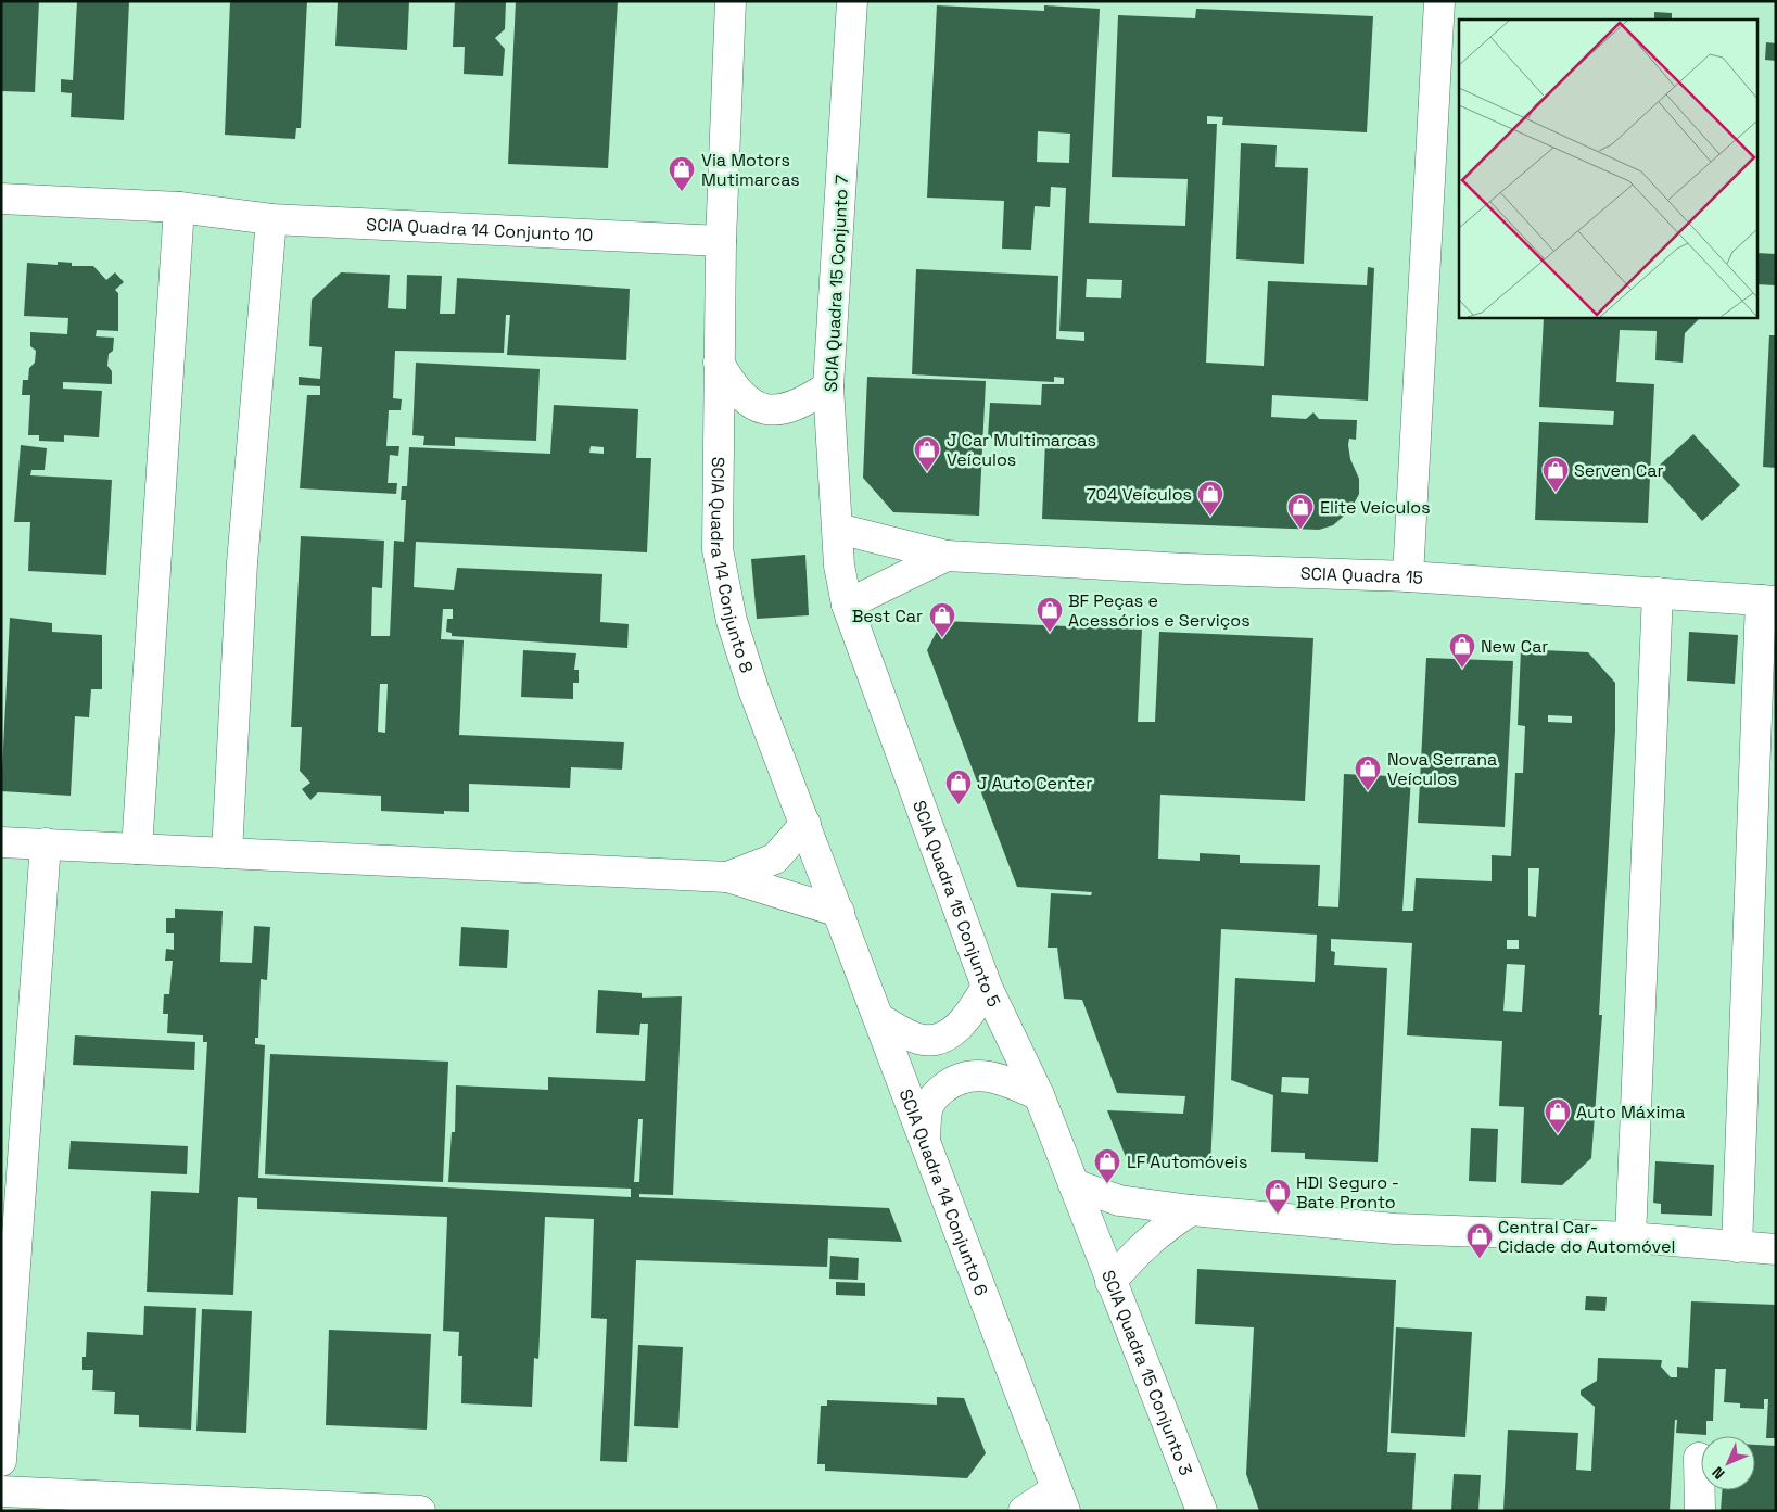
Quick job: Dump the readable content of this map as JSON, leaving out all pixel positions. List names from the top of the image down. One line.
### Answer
{"streets":{"street":["SCIA Quadra 14 Conjunto 10","SCIA Quadra 15 Conjunto 7","SCIA Quadra 14 Conjunto 8","SCIA Quadra 15","SCIA Quadra 15 Conjunto 5","SCIA Quadra 14 Conjunto 6","SCIA Quadra 15 Conjunto 3"]},"crossings":[["SCIA Quadra 14 Conjunto 10","SCIA Quadra 14 Conjunto 8"],["SCIA Quadra 15 Conjunto 7","SCIA Quadra 15"],["SCIA Quadra 15 Conjunto 7","SCIA Quadra 15 Conjunto 5"],["SCIA Quadra 14 Conjunto 8","SCIA Quadra 14 Conjunto 6"],["SCIA Quadra 15","SCIA Quadra 15 Conjunto 5"],["SCIA Quadra 15 Conjunto 5","SCIA Quadra 15 Conjunto 3"]],"places":{"shop":["Via Motors Mutimarcas","J Car Multimarcas Veículos","Serven Car","704 Veículos","Elite Veículos","BF Peças e Acessórios e Serviços","Best Car","New Car","Nova Serrana Veículos","J Auto Center","Auto Máxima","LF Automóveis","HDI Seguro - Bate Pronto","Central Car- Cidade do Automóvel"]},"north":"bottom left"}
